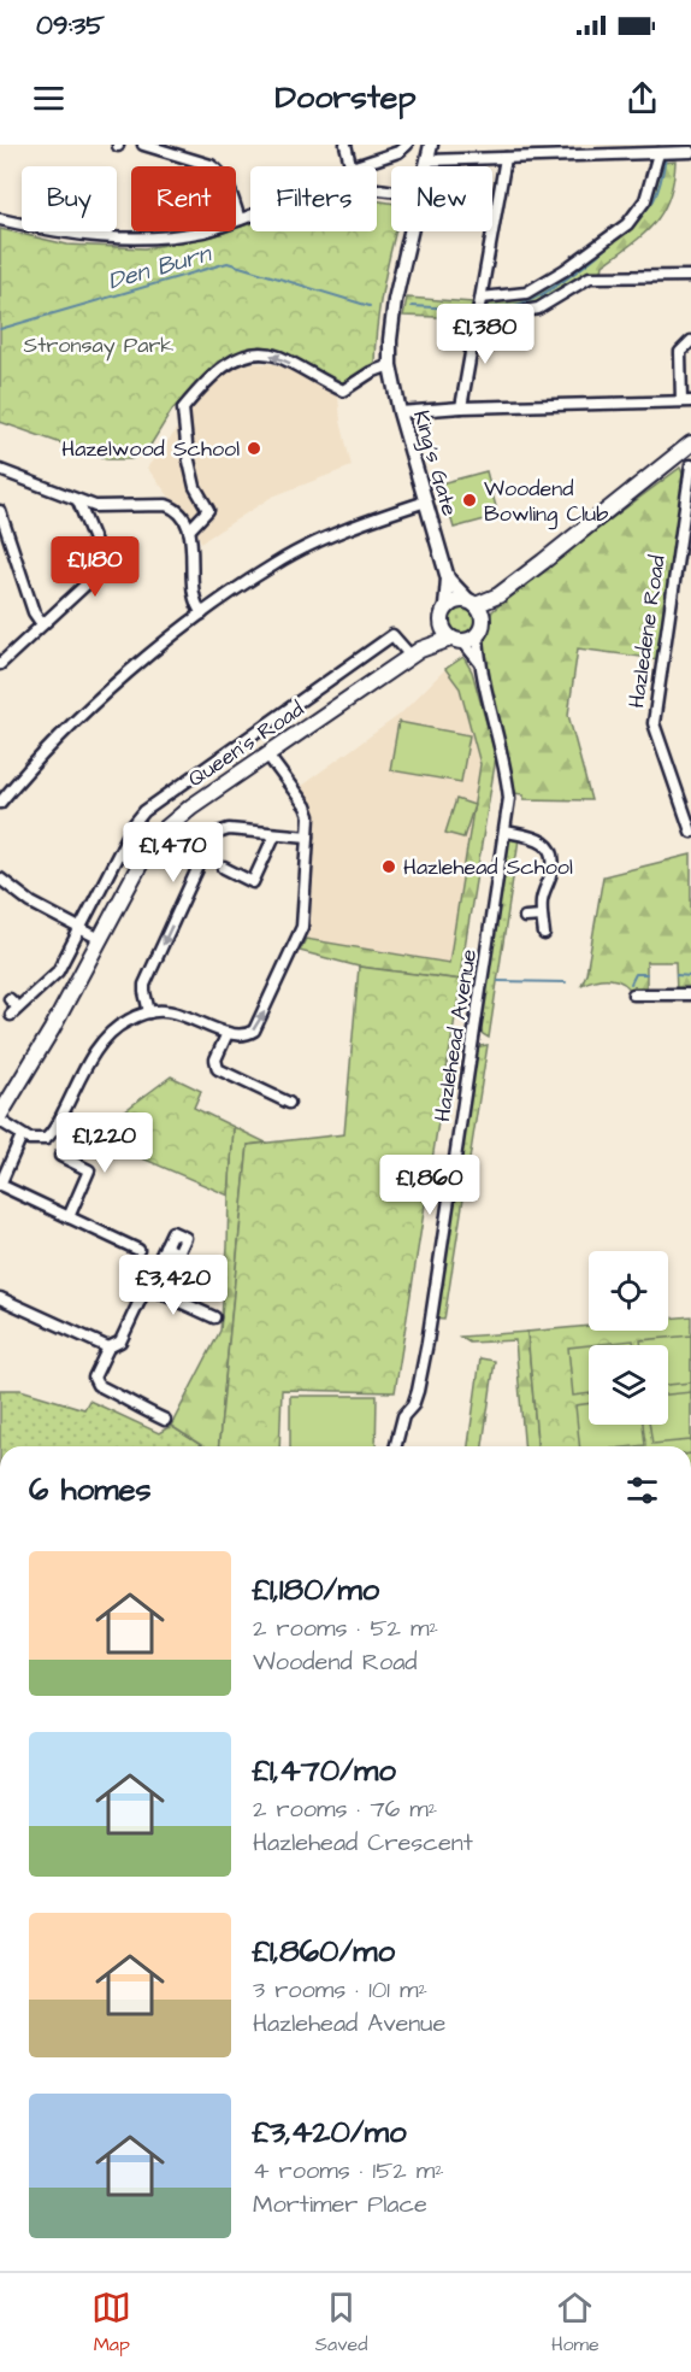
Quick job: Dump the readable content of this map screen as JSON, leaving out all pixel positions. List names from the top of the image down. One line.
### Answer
{"streets":{"main road":["Queen's Road"],"street":["King's Gate","Hazledene Road","Hazlehead Avenue"]},"crossings":[["King's Gate","Queen's Road"],["King's Gate","Hazlehead Avenue"],["Queen's Road","Hazlehead Avenue"]],"water":["Den Burn"],"parks":["Stronsay Park"],"places":["Hazelwood School","Woodend Bowling Club","Hazlehead School"],"page":{"status":"09:35","header":"Doorstep","chip":["Buy","Rent","Filters","New"],"price":["£1,380","£1,180","£1,470","£1,220","£1,860","£3,420"],"heading":"6 homes","list":[{"name":"£1,180/mo","note":"2 rooms · 52 m² · Woodend Road"},{"name":"£1,470/mo","note":"2 rooms · 76 m² · Hazlehead Crescent"},{"name":"£1,860/mo","note":"3 rooms · 101 m² · Hazlehead Avenue"},{"name":"£3,420/mo","note":"4 rooms · 152 m² · Mortimer Place"}],"tabs":["Map","Saved","Home"]}}
